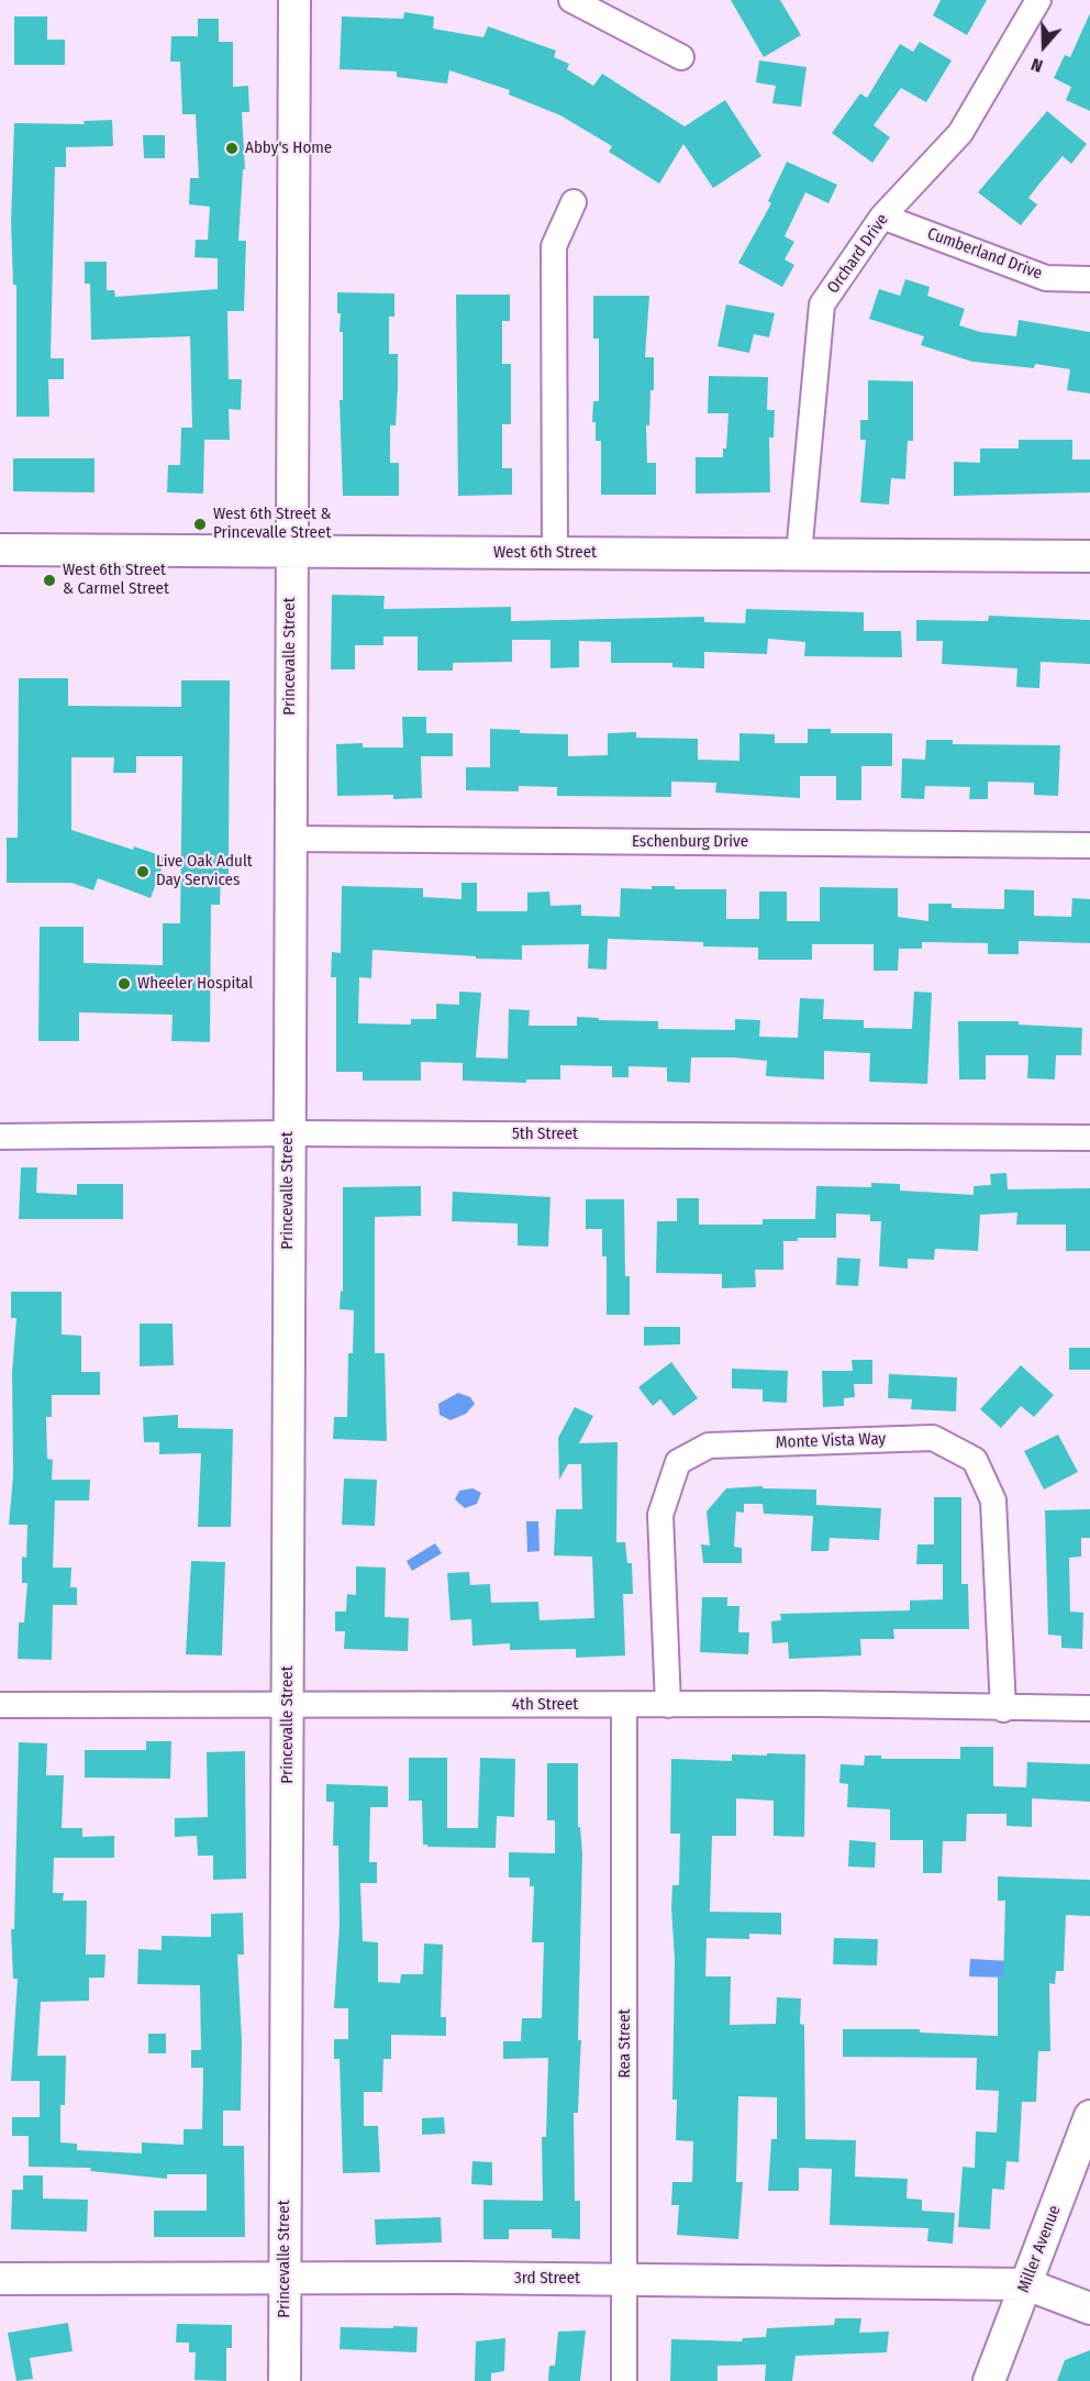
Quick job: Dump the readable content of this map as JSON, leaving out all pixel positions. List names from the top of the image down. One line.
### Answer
{"streets":{"street":["Orchard Drive","Cumberland Drive","West 6th Street","Princevalle Street","Eschenburg Drive","5th Street","Monte Vista Way","4th Street","Rea Street","Miller Avenue","3rd Street"]},"crossings":[["Orchard Drive","Cumberland Drive"],["Orchard Drive","West 6th Street"],["West 6th Street","Princevalle Street"],["Princevalle Street","Eschenburg Drive"],["Princevalle Street","5th Street"],["Princevalle Street","4th Street"],["Princevalle Street","3rd Street"],["Monte Vista Way","4th Street"],["4th Street","Rea Street"],["Rea Street","3rd Street"],["Miller Avenue","3rd Street"]],"places":["Abby's Home","West 6th Street & Princevalle Street","West 6th Street & Carmel Street","Live Oak Adult Day Services","Wheeler Hospital"],"north":"bottom"}
